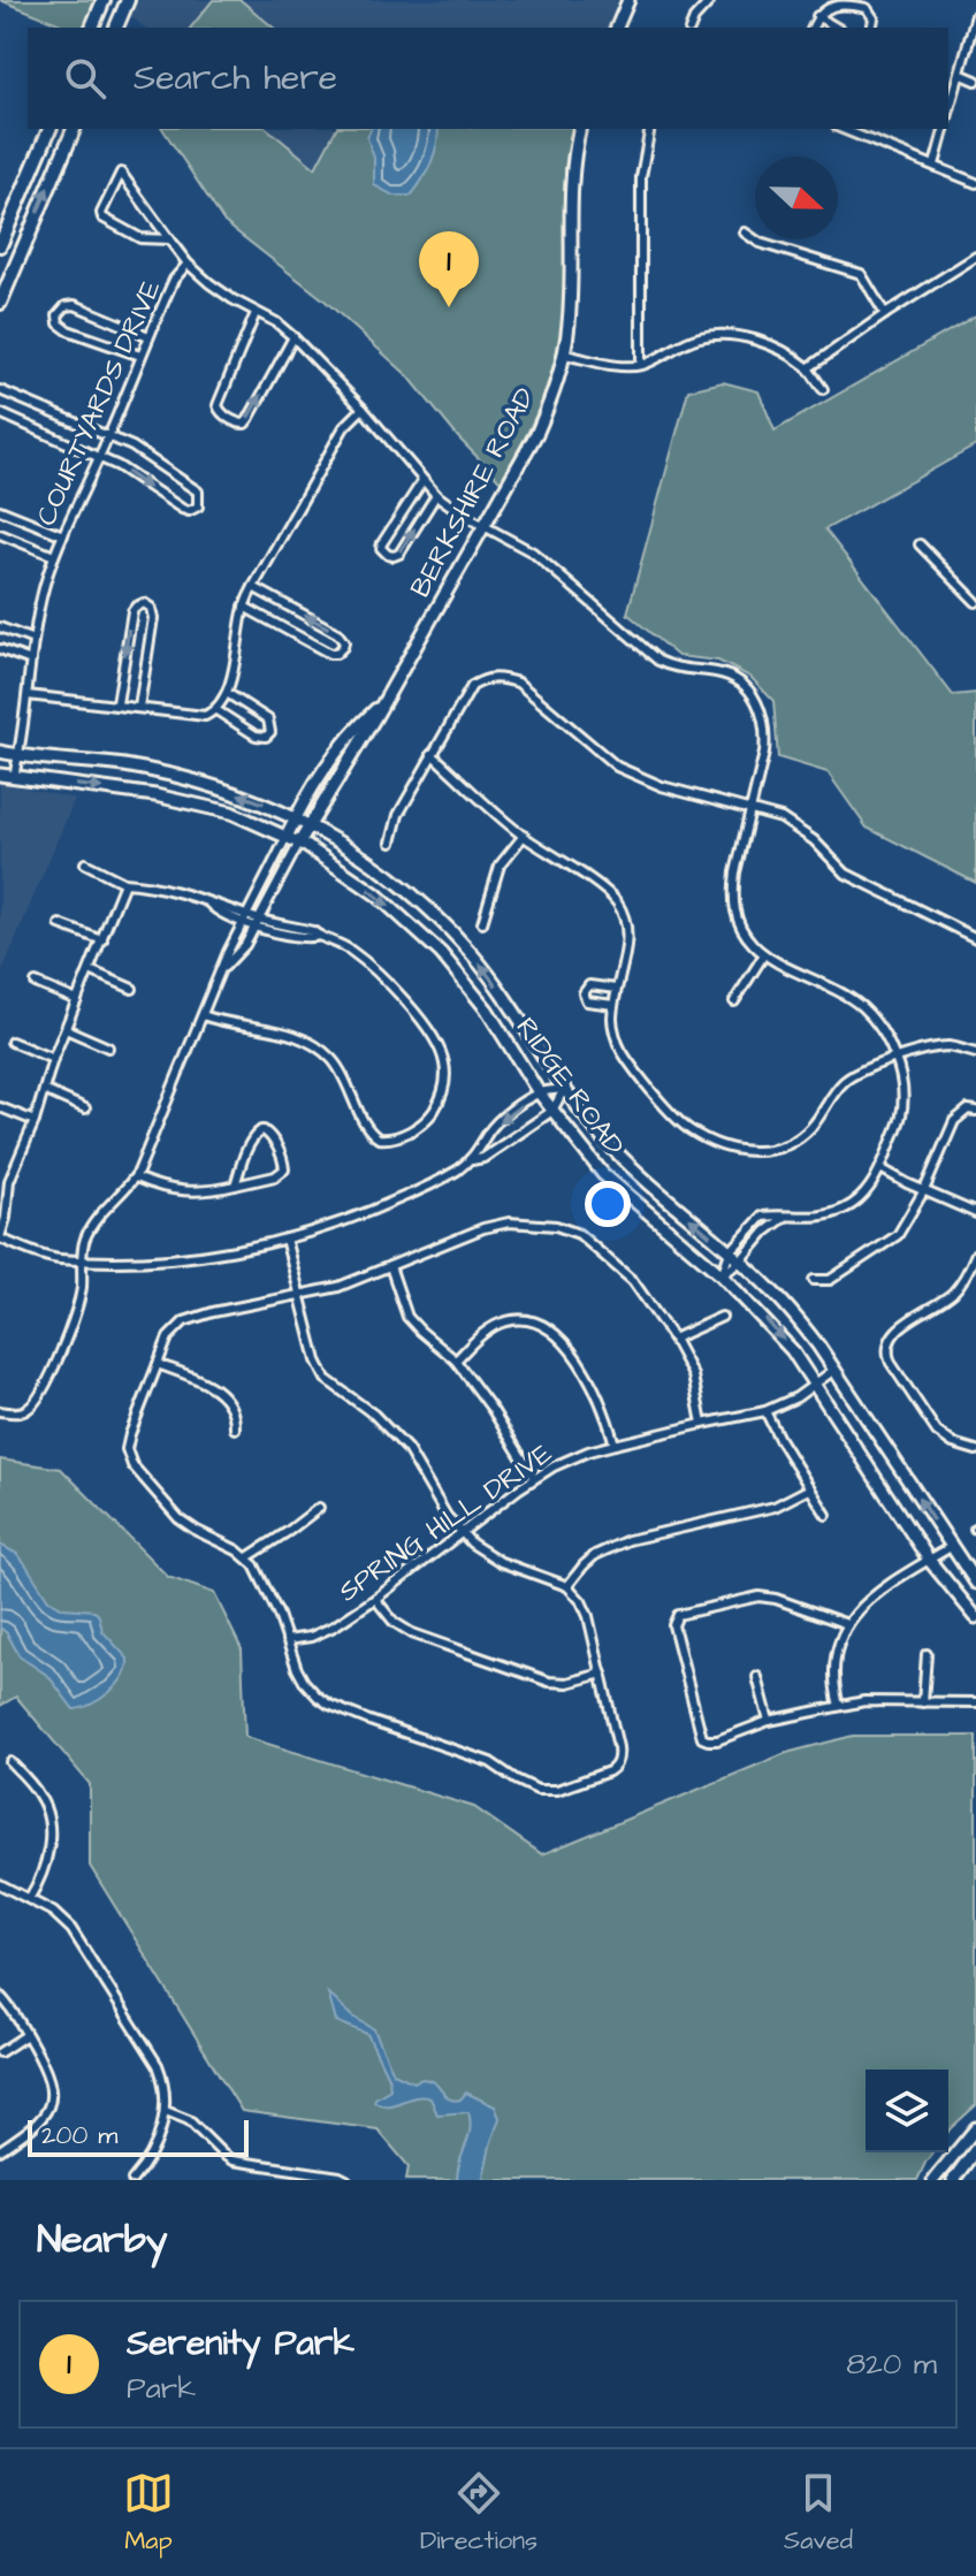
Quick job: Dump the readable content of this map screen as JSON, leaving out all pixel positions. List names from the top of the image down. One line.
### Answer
{"streets":{"main road":["BERKSHIRE ROAD","RIDGE ROAD"],"street":["COURTYARDS DRIVE","SPRING HILL DRIVE"]},"crossings":[["COURTYARDS DRIVE","RIDGE ROAD"],["BERKSHIRE ROAD","RIDGE ROAD"],["RIDGE ROAD","SPRING HILL DRIVE"]],"scale_bar":"200 m","north":"right","page":{"search":"Search here","pins":"1","scale":"200 m","heading":"Nearby","list":[{"mark":"1","name":"Serenity Park","note":"Park","value":"820 m"}],"nav":["Map","Directions","Saved"]}}
